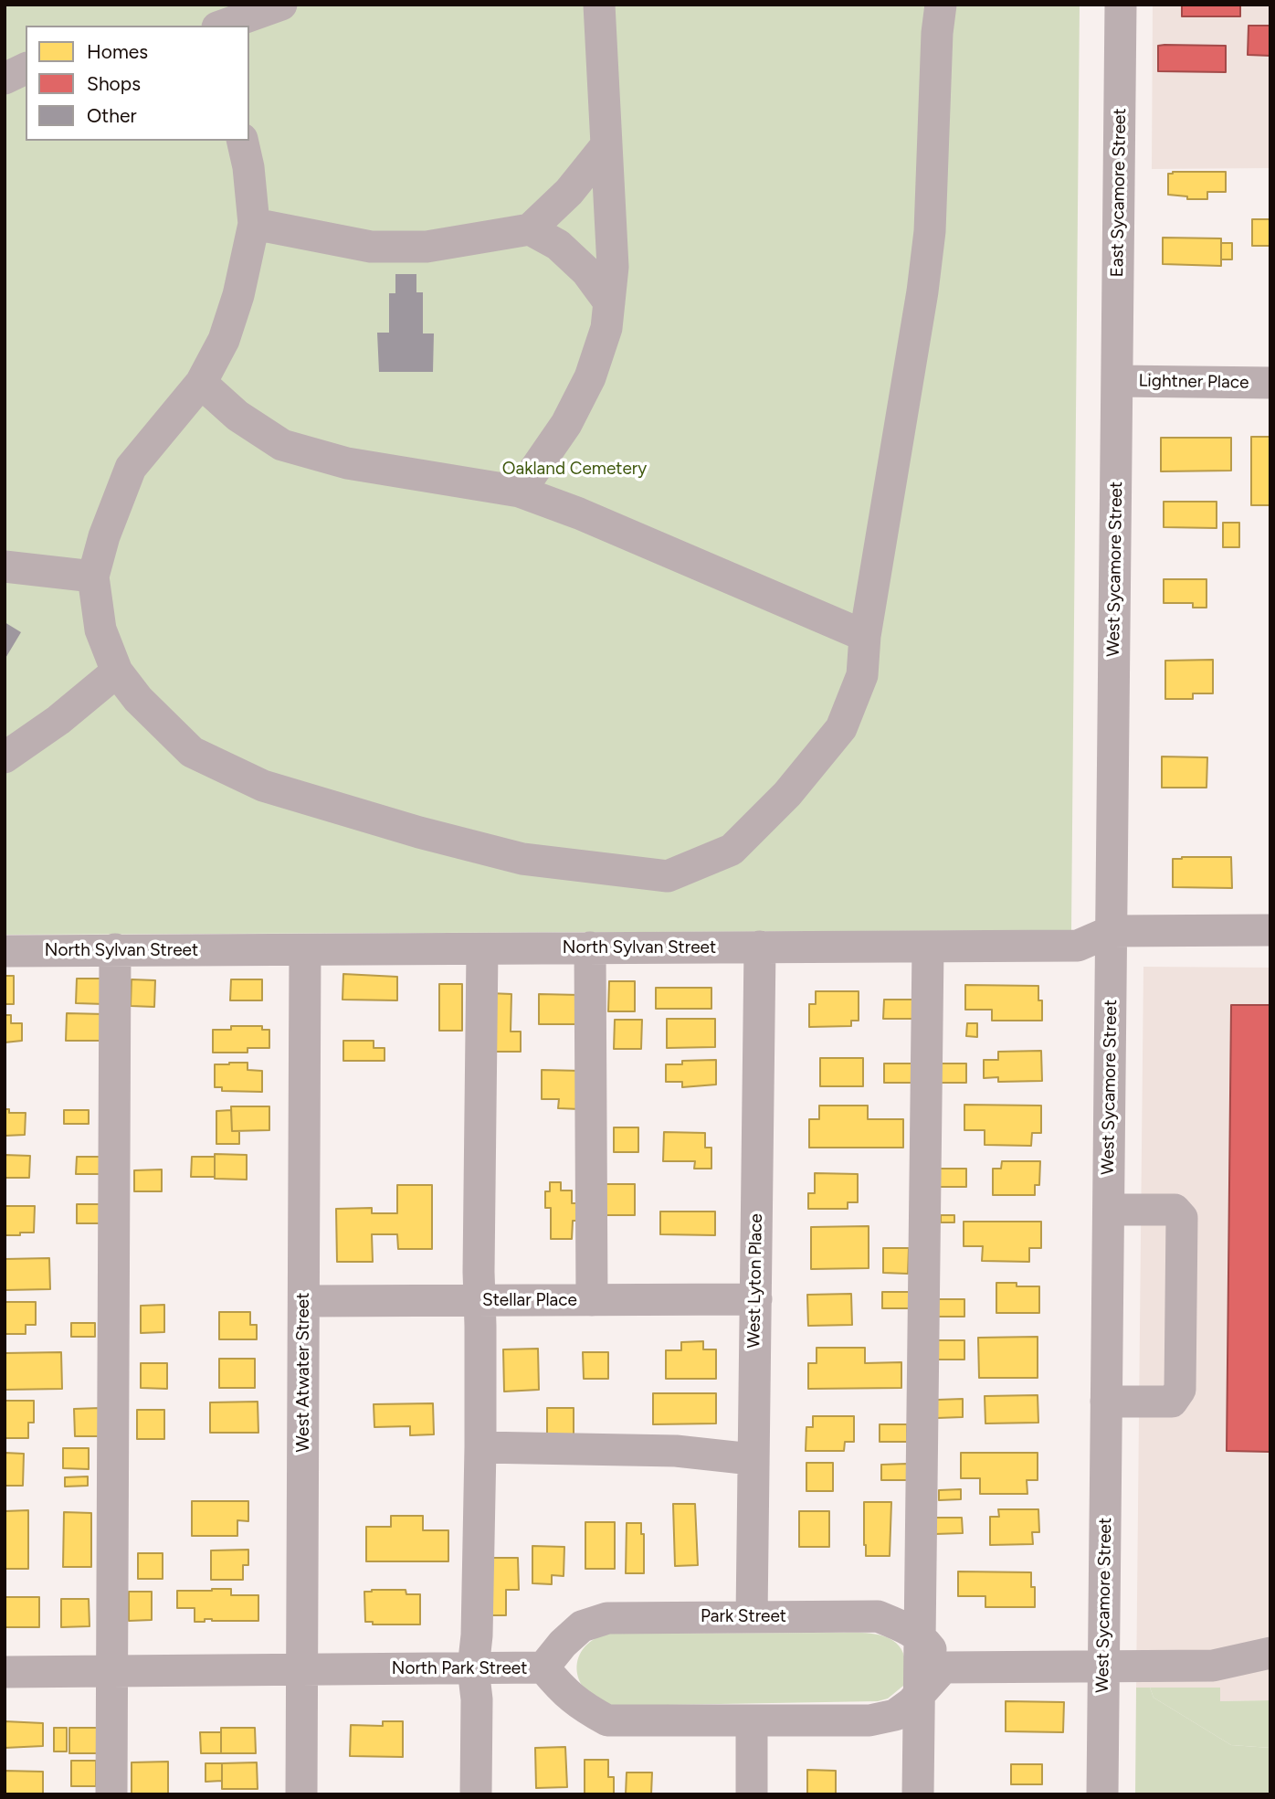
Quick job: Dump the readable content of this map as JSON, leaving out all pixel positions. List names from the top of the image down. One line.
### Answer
{"streets":{"street":["East Sycamore Street","Lightner Place","West Sycamore Street","North Sylvan Street","West Lyton Place","Stellar Place","West Atwater Street","Park Street","North Park Street"]},"crossings":[["East Sycamore Street","Lightner Place"],["East Sycamore Street","West Sycamore Street"],["Lightner Place","West Sycamore Street"],["West Sycamore Street","North Sylvan Street"],["North Sylvan Street","West Lyton Place"],["North Sylvan Street","West Atwater Street"],["West Lyton Place","Stellar Place"],["West Lyton Place","Park Street"],["Stellar Place","West Atwater Street"],["West Atwater Street","North Park Street"],["Park Street","North Park Street"]],"parks":["Oakland Cemetery"],"legend":["Homes","Shops","Other"]}
